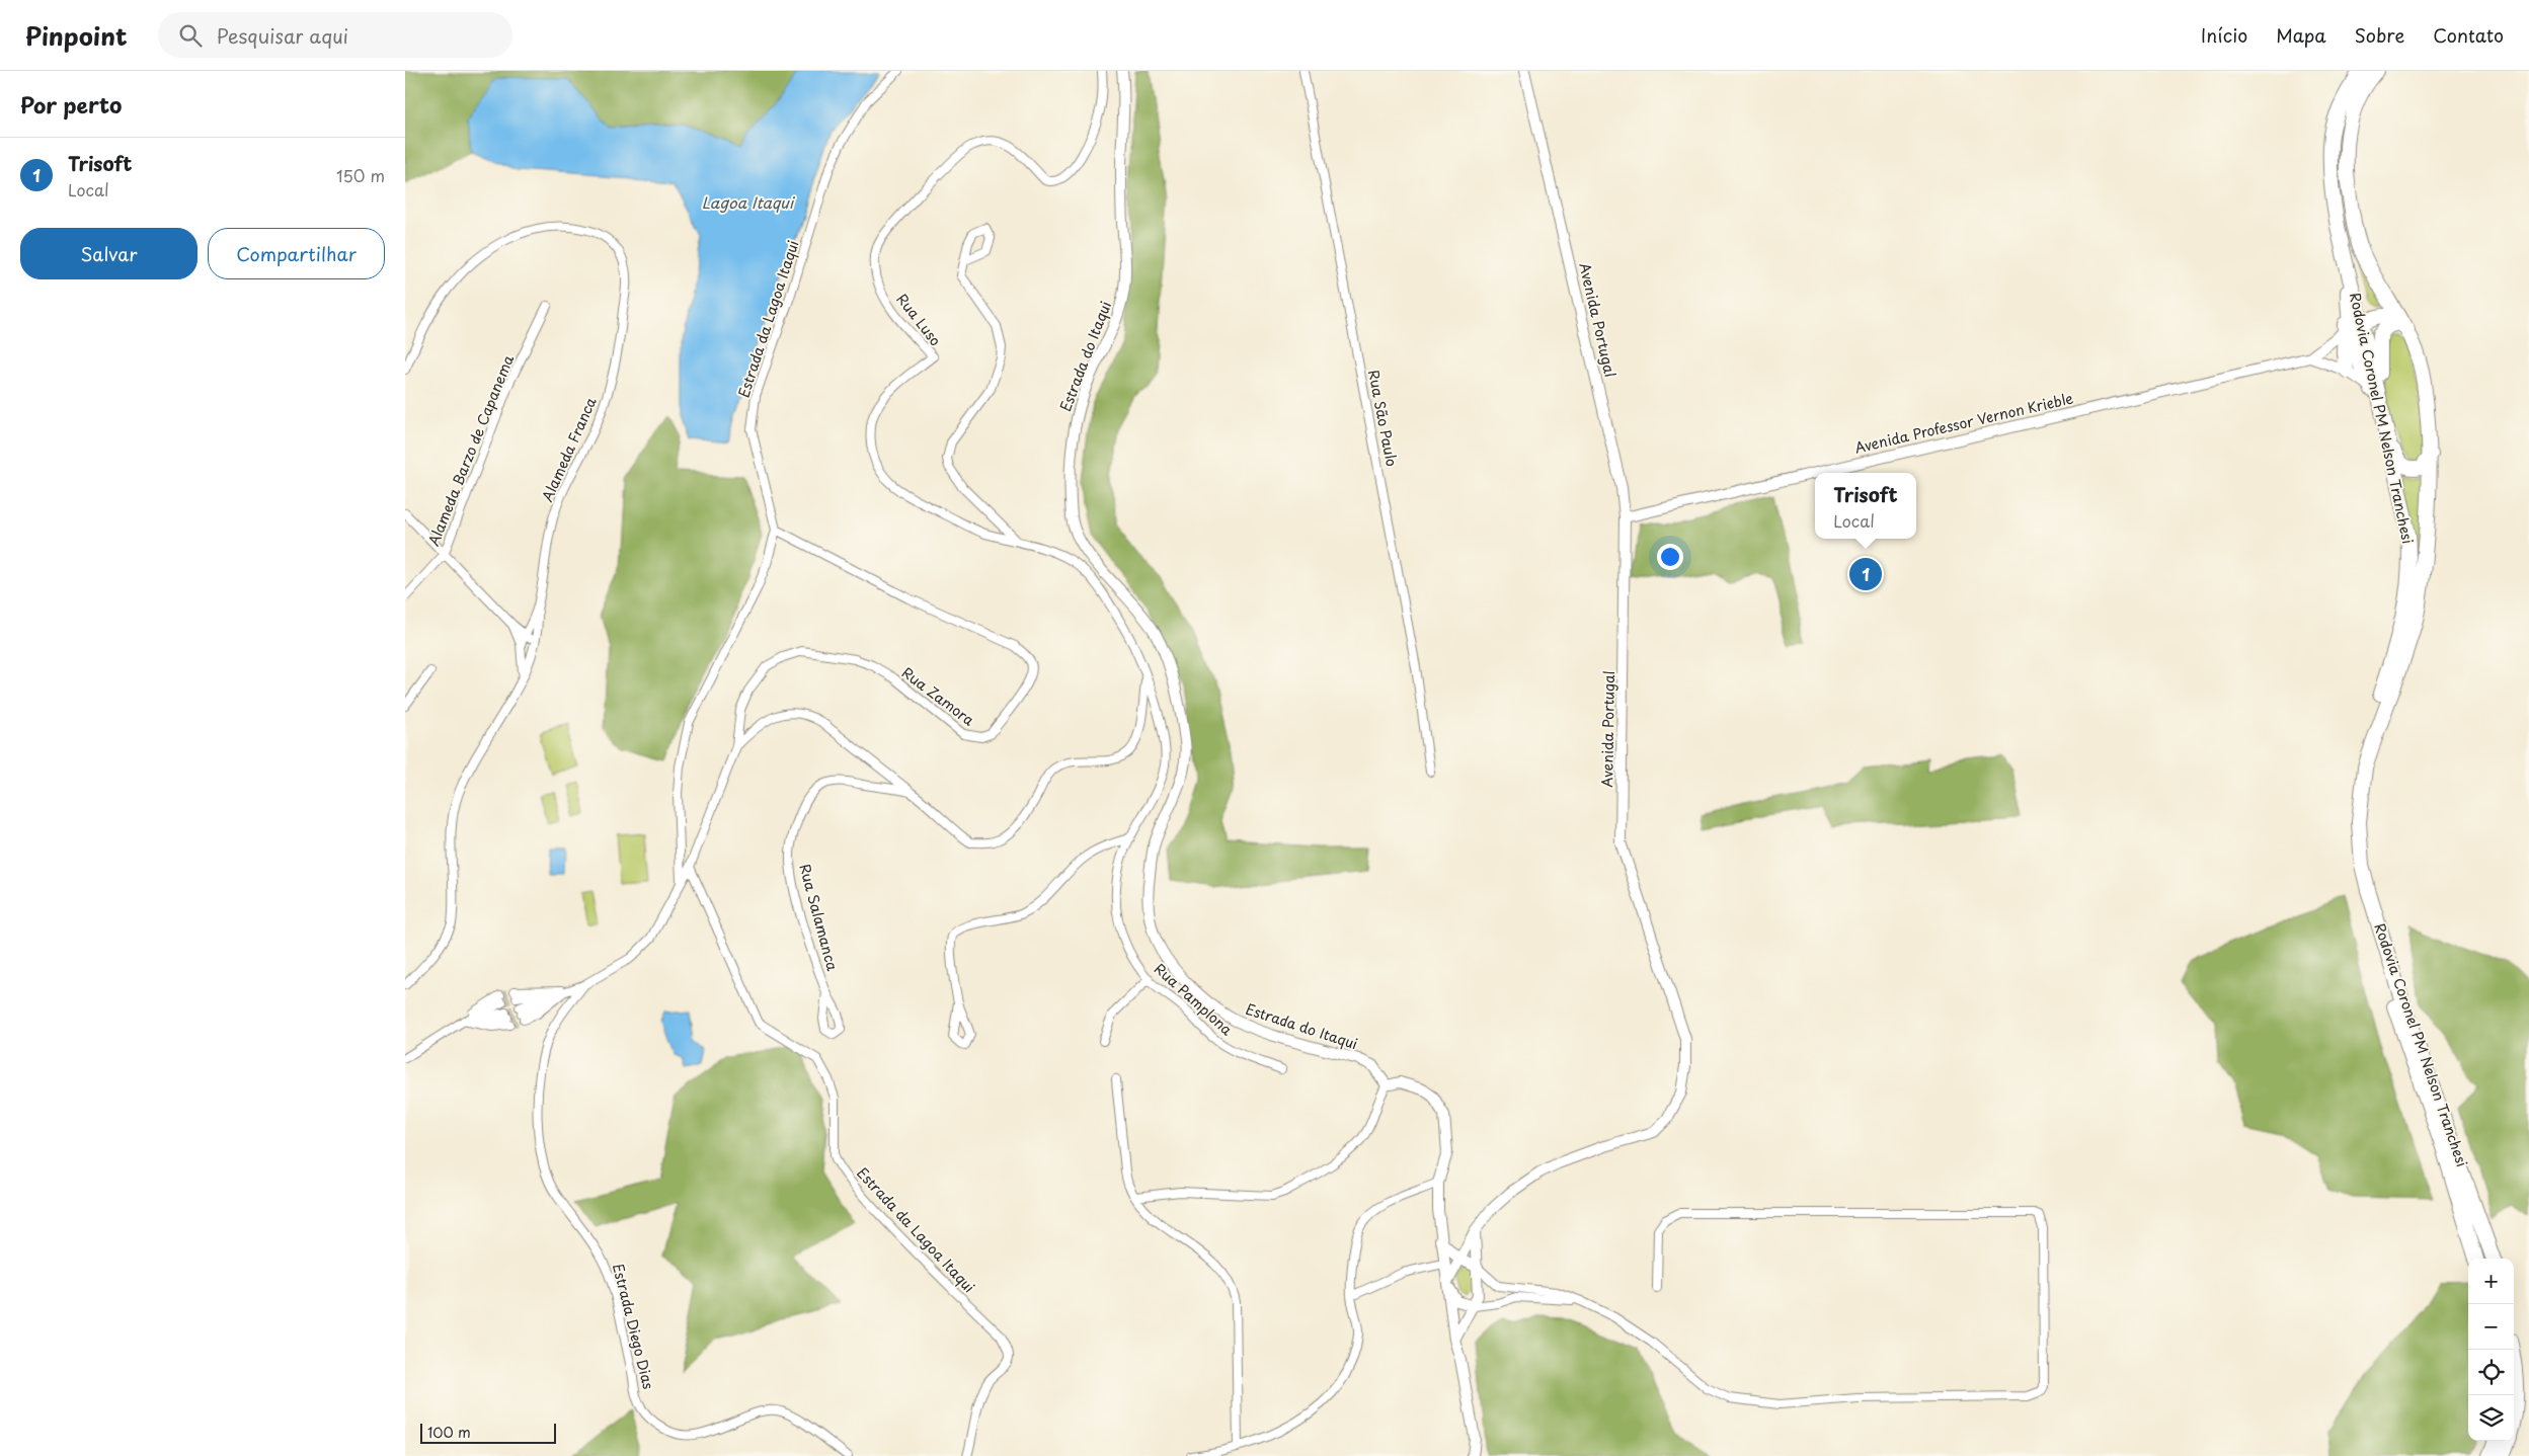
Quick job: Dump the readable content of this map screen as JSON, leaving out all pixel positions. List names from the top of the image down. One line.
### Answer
{"streets":{"highway":["Rodovia Coronel PM Nelson Tranchesi"],"street":["Estrada da Lagoa Itaqui","Rua Luso","Avenida Portugal","Estrada do Itaqui","Rua São Paulo","Avenida Professor Vernon Krieble","Alameda Franca","Alameda Barzo de Capanema","Rua Zamora","Rua Salamanca","Rua Pamplona","Estrada Diego Dias"]},"crossings":[["Estrada da Lagoa Itaqui","Rua Zamora"],["Rua Luso","Rua Pamplona"],["Avenida Portugal","Avenida Professor Vernon Krieble"],["Rodovia Coronel PM Nelson Tranchesi","Avenida Professor Vernon Krieble"],["Rua Zamora","Estrada Diego Dias"]],"water":["Lagoa Itaqui"],"scale_bar":"100 m","page":{"header":"Pinpoint","search":"Pesquisar aqui","nav":["Início","Mapa","Sobre","Contato"],"heading":"Por perto","list":[{"mark":"1","name":"Trisoft","note":"Local","value":"150 m"}],"buttons":["Salvar","Compartilhar"],"popup":["Trisoft","Local"],"pins":"1","map_buttons":["+","−"],"scale":"100 m"}}
